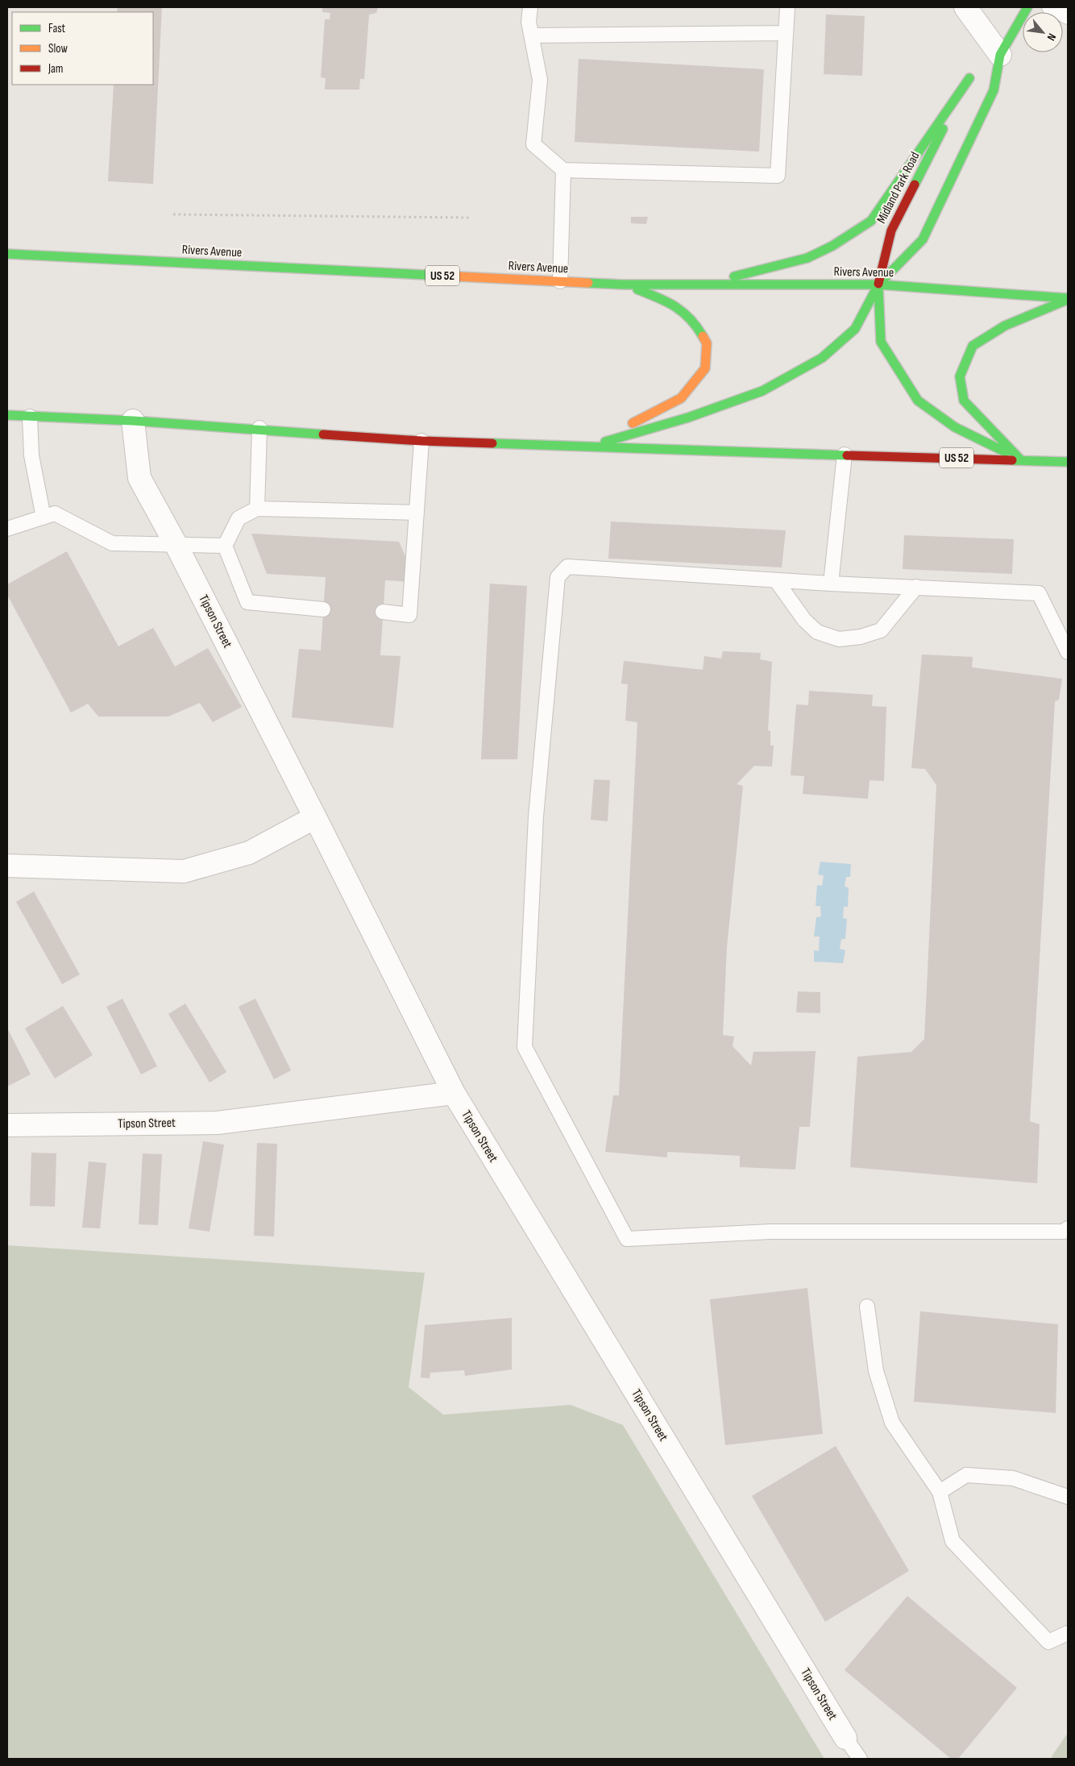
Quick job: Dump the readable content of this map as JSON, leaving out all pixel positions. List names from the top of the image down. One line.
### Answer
{"streets":{"main road":["Midland Park Road","Rivers Avenue","US 52"],"street":["Tipson Street"]},"crossings":[["Midland Park Road","Rivers Avenue"],["US 52","Tipson Street"]],"legend":["Fast","Slow","Jam"],"north":"bottom right"}
